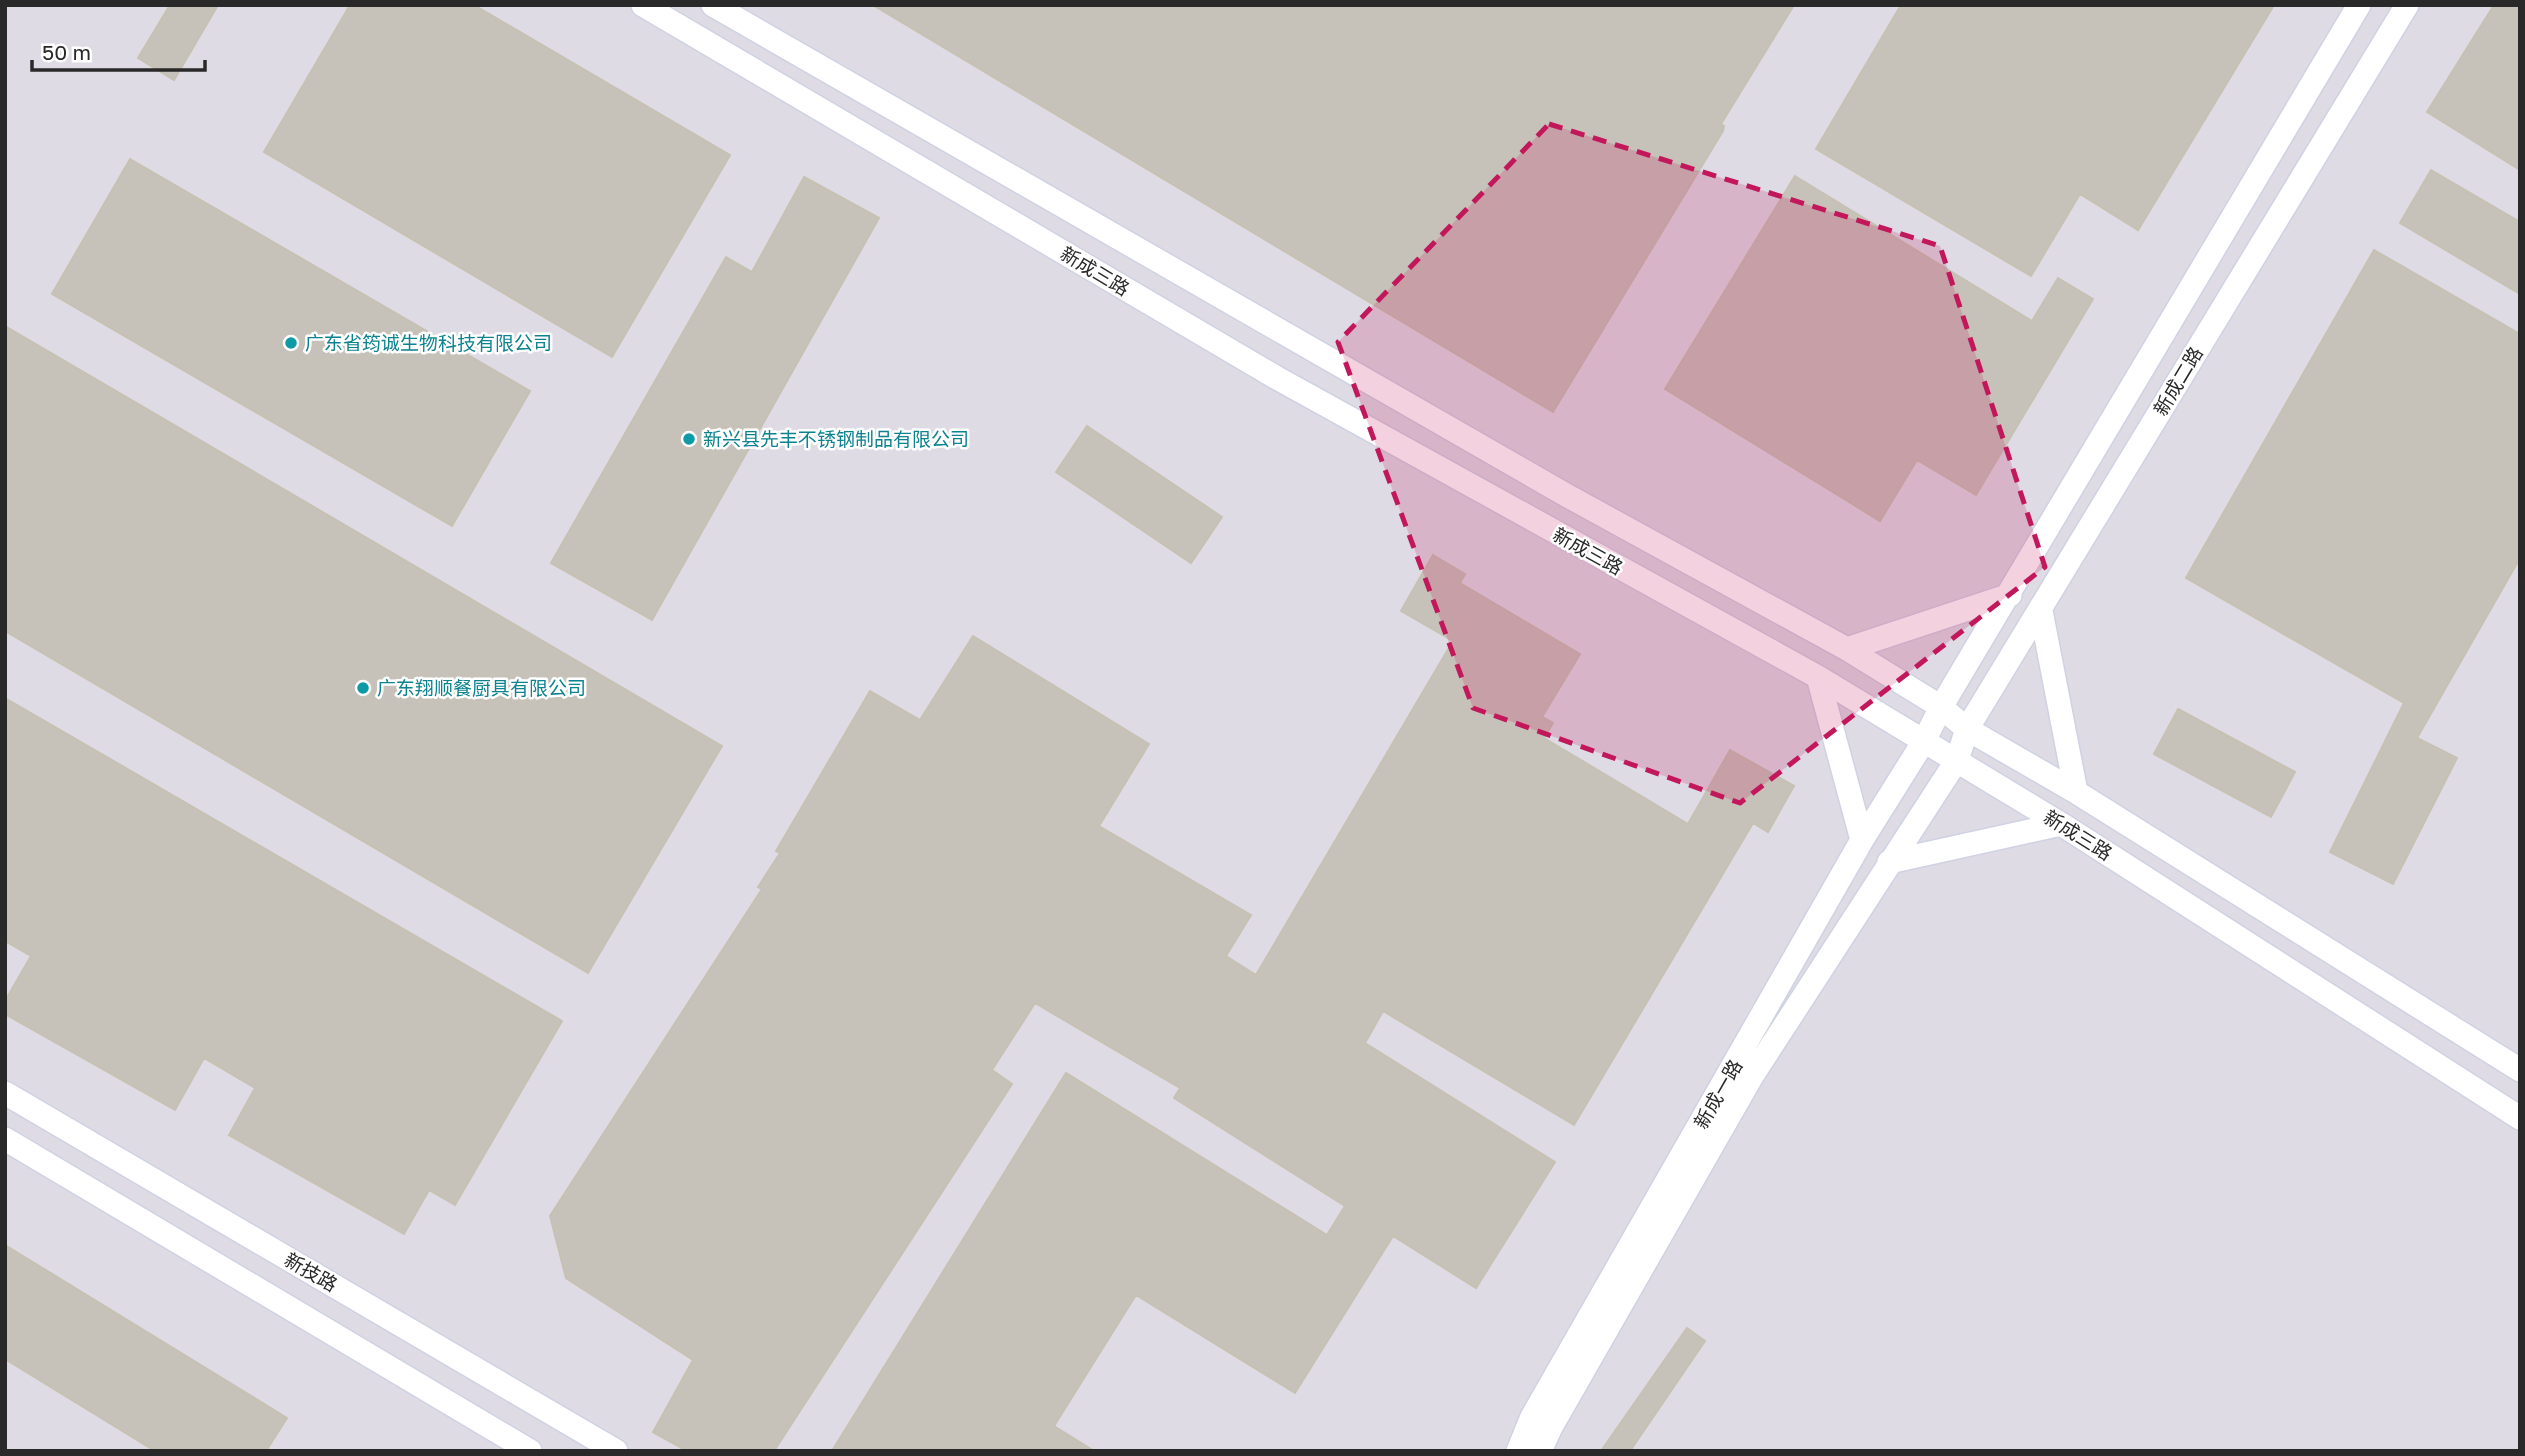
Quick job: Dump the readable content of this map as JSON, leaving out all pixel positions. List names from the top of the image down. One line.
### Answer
{"streets":{"street":["新成三路","新成二路","新成一路","新技路"]},"crossings":[["新成三路","新成二路"],["新成三路","新成一路"],["新成二路","新成一路"]],"places":["广东省筠诚生物科技有限公司","新兴县先丰不锈钢制品有限公司","广东翔顺餐厨具有限公司"],"scale_bar":"50 m"}
